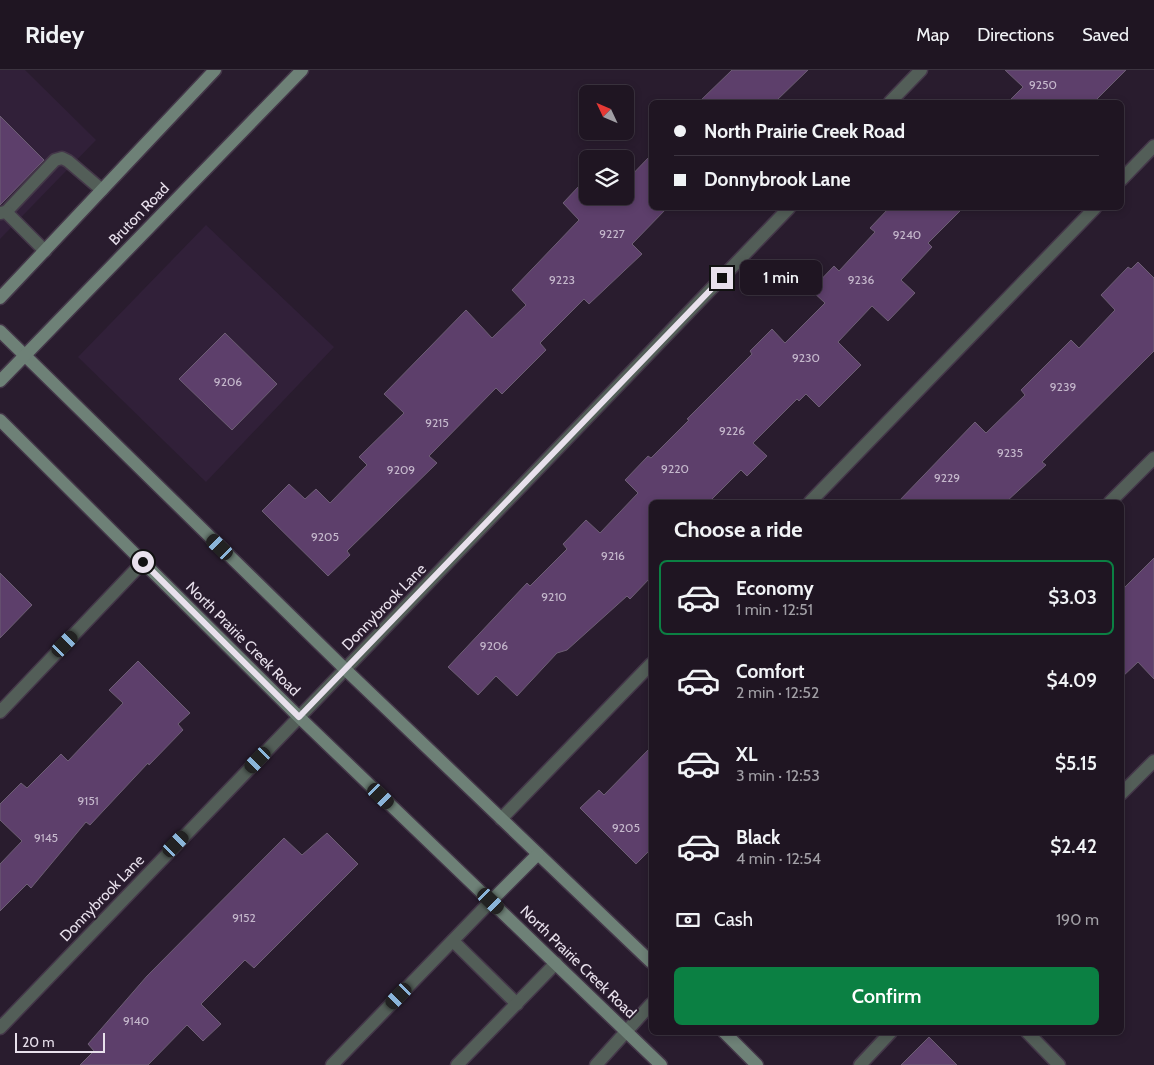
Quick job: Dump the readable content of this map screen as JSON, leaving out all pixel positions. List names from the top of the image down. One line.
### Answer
{"streets":{"main road":["Bruton Road","North Prairie Creek Road"],"street":["Donnybrook Lane"]},"crossings":[["Donnybrook Lane","North Prairie Creek Road"]],"house_numbers":["9250","9227","9240","9223","9236","9230","9206","9239","9215","9226","9235","9220","9209","9229","9205","9216","9210","9206","9151","9205","9145","9152","9140"],"scale_bar":"20 m","north":"top left","page":{"header":"Ridey","nav":["Map","Directions","Saved"],"banner":["North Prairie Creek Road","Donnybrook Lane"],"bubble":"1 min","heading":"Choose a ride","list":[{"name":"Economy","note":"1 min · 12:51","value":"$3.03"},{"name":"Comfort","note":"2 min · 12:52","value":"$4.09"},{"name":"XL","note":"3 min · 12:53","value":"$5.15"},{"name":"Black","note":"4 min · 12:54","value":"$2.42"}],"pay":["Cash","190 m"],"buttons":"Confirm","scale":"20 m"}}
